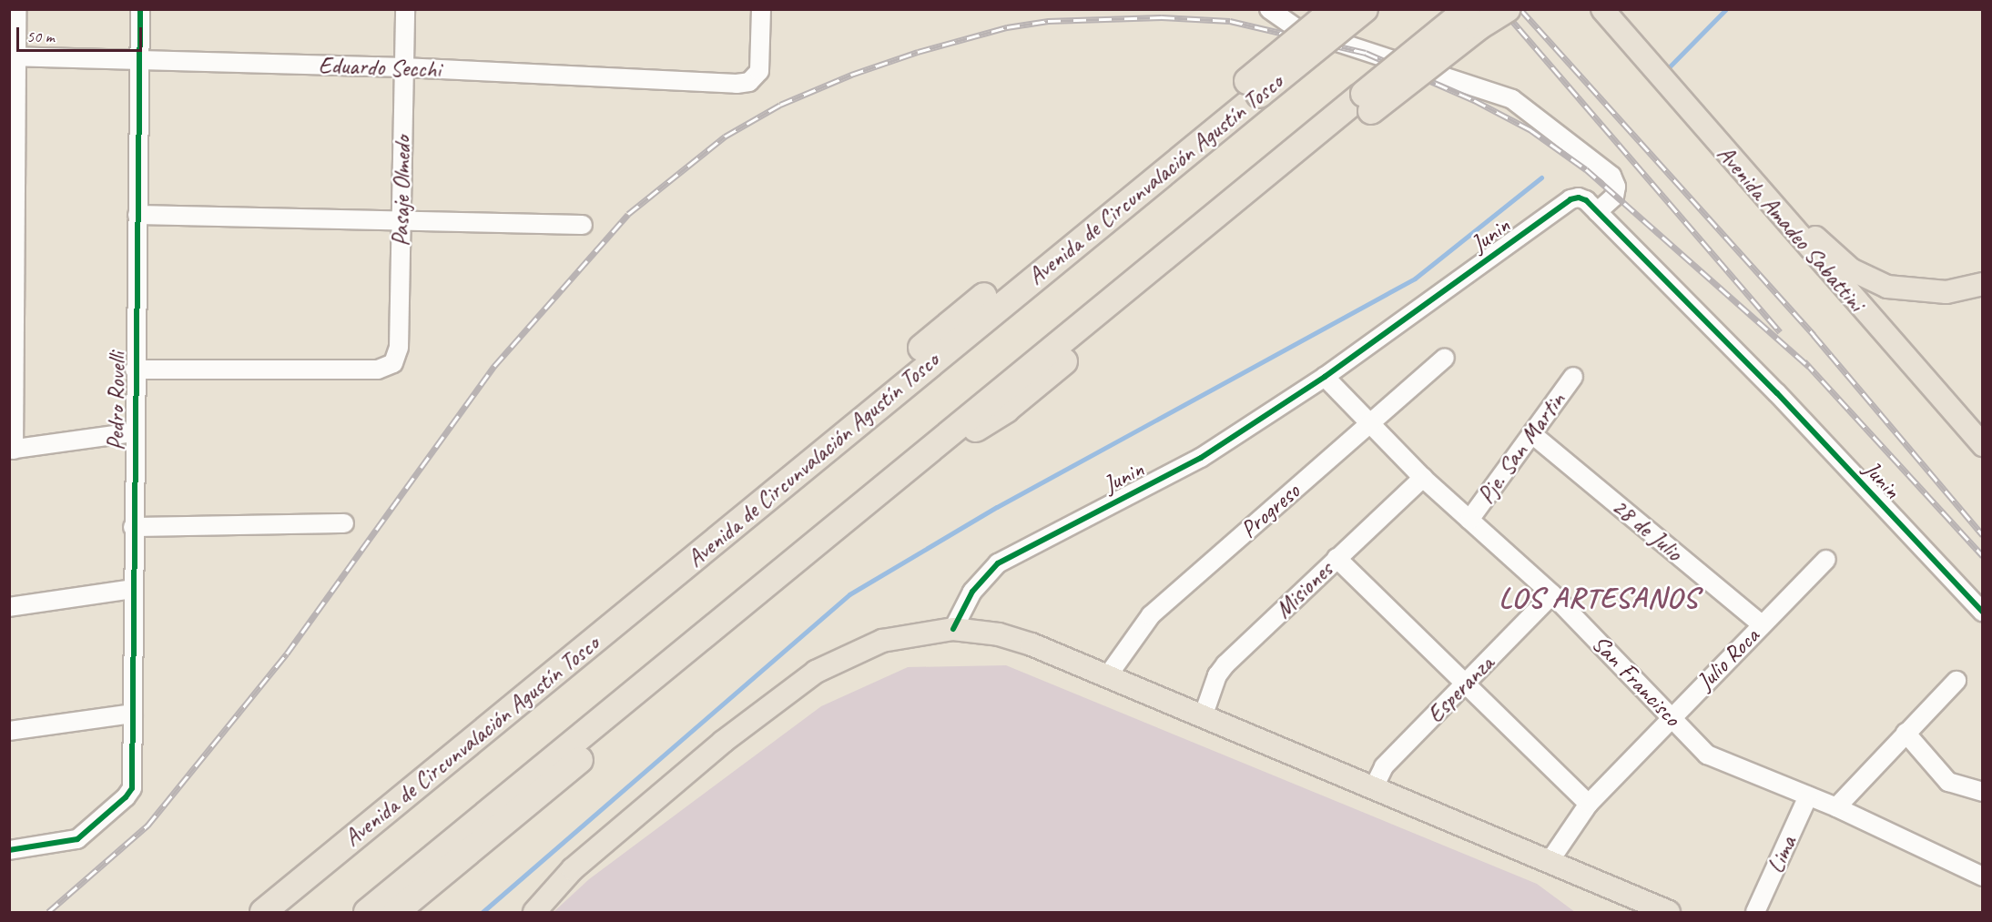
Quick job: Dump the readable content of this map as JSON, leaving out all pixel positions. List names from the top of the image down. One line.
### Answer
{"streets":{"highway":["Avenida de Circunvalación Agustín Tosco"],"main road":["Avenida Amadeo Sabattini"],"street":["Eduardo Secchi","Pasaje Olmedo","Junin","Pedro Rovelli","Pje. San Martin","Progreso","28 de Julio","Misiones","Julio Roca","San Francisco","Esperanza","Lima"]},"crossings":[["Eduardo Secchi","Pasaje Olmedo"],["Eduardo Secchi","Pedro Rovelli"],["Pasaje Olmedo","Pedro Rovelli"],["Junin","San Francisco"],["Pje. San Martin","28 de Julio"],["Pje. San Martin","San Francisco"],["Progreso","San Francisco"],["28 de Julio","Julio Roca"],["Misiones","San Francisco"],["Julio Roca","San Francisco"],["San Francisco","Esperanza"],["San Francisco","Lima"]],"districts":["LOS ARTESANOS"],"scale_bar":"50 m"}
